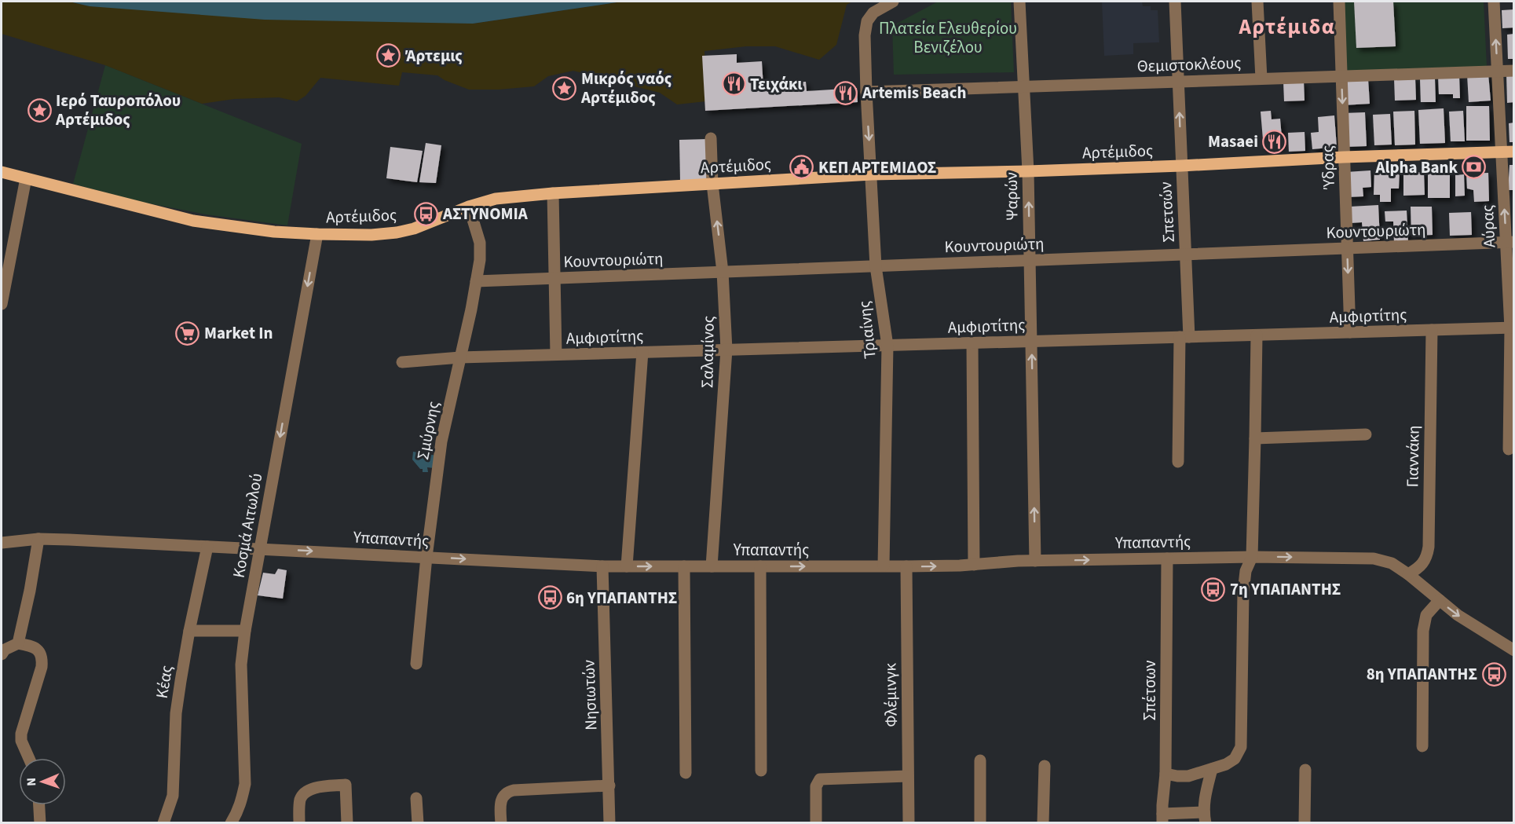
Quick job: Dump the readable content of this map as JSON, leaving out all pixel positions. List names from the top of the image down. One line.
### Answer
{"streets":{"main road":["Αρτέμιδος"],"street":["Θεμιστοκλέους","Ύδρας","Ψαρών","Σπετσών","Αύρας","Κουντουριώτη","Αμφιρτίτης","Τριαίνης","Σαλαμίνος","Σμύρνης","Γιαννάκη","Κοσμά Αιτωλού","Υπαπαντής","Κέας","Σπέτσων","Νησιωτών","Φλέμινγκ"]},"crossings":[["Θεμιστοκλέους","Ύδρας"],["Θεμιστοκλέους","Ψαρών"],["Θεμιστοκλέους","Σπετσών"],["Θεμιστοκλέους","Αύρας"],["Θεμιστοκλέους","Τριαίνης"],["Αρτέμιδος","Ύδρας"],["Αρτέμιδος","Ψαρών"],["Αρτέμιδος","Σπετσών"],["Αρτέμιδος","Αύρας"],["Αρτέμιδος","Τριαίνης"],["Αρτέμιδος","Σαλαμίνος"],["Αρτέμιδος","Σμύρνης"],["Αρτέμιδος","Κοσμά Αιτωλού"],["Ύδρας","Κουντουριώτη"],["Ύδρας","Αμφιρτίτης"],["Ψαρών","Κουντουριώτη"],["Ψαρών","Αμφιρτίτης"],["Ψαρών","Υπαπαντής"],["Σπετσών","Κουντουριώτη"],["Σπετσών","Αμφιρτίτης"],["Αύρας","Κουντουριώτη"],["Αύρας","Αμφιρτίτης"],["Κουντουριώτη","Τριαίνης"],["Κουντουριώτη","Σαλαμίνος"],["Κουντουριώτη","Σμύρνης"],["Αμφιρτίτης","Τριαίνης"],["Αμφιρτίτης","Σαλαμίνος"],["Αμφιρτίτης","Σμύρνης"],["Αμφιρτίτης","Γιαννάκη"],["Τριαίνης","Υπαπαντής"],["Σαλαμίνος","Υπαπαντής"],["Σμύρνης","Υπαπαντής"],["Γιαννάκη","Υπαπαντής"],["Κοσμά Αιτωλού","Υπαπαντής"],["Υπαπαντής","Κέας"],["Υπαπαντής","Σπέτσων"],["Υπαπαντής","Νησιωτών"],["Υπαπαντής","Φλέμινγκ"]],"one_way":["Ύδρας","Αύρας","Κοσμά Αιτωλού","Υπαπαντής"],"districts":["Αρτέμιδα"],"parks":["Πλατεία Ελευθερίου Βενιζέλου"],"places":{"place":["Άρτεμις","Μικρός ναός Αρτέμιδος","Ιερό Ταυροπόλου Αρτέμιδος"],"restaurant":["Τειχάκι","Artemis Beach","Masaei"],"public building":["ΚΕΠ ΑΡΤΕΜΙΔΟΣ"],"bank":["Alpha Bank"],"bus stop":["ΑΣΤΥΝΟΜΙΑ","7η ΥΠΑΠΑΝΤΗΣ","6η ΥΠΑΠΑΝΤΗΣ","8η ΥΠΑΠΑΝΤΗΣ"],"supermarket":["Market In"]},"north":"left"}
